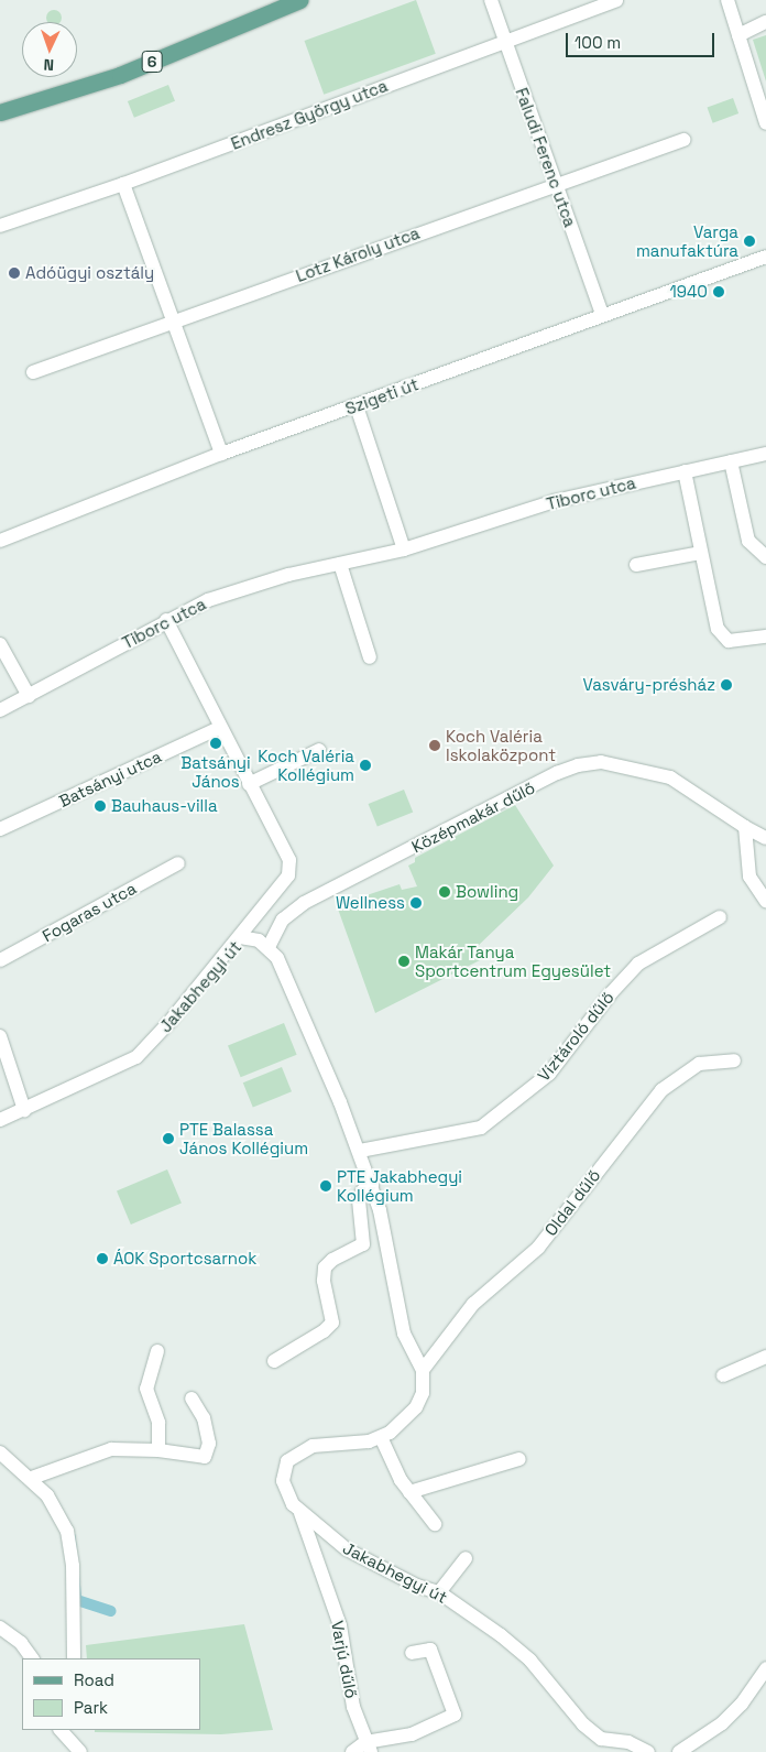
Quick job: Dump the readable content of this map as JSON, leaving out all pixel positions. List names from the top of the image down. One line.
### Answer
{"streets":{"main road":["6"],"street":["Endresz György utca","Faludi Ferenc utca","Lotz Károly utca","Szigeti út","Tiborc utca","Batsányi utca","Középmakár dűlő","Fogaras utca","Jakabhegyi út","Víztároló dűlő","Oldal dűlő","Varjú dűlő"]},"crossings":[["Endresz György utca","Faludi Ferenc utca"],["Faludi Ferenc utca","Lotz Károly utca"],["Faludi Ferenc utca","Szigeti út"],["Középmakár dűlő","Jakabhegyi út"],["Jakabhegyi út","Víztároló dűlő"],["Jakabhegyi út","Oldal dűlő"],["Jakabhegyi út","Varjú dűlő"]],"places":["Varga manufaktúra","Adóügyi osztály","1940","Vasváry-présház","Batsányi János","Koch Valéria Iskolaközpont","Koch Valéria Kollégium","Bauhaus-villa","Bowling","Wellness","Makár Tanya Sportcentrum Egyesület","PTE Balassa János Kollégium","PTE Jakabhegyi Kollégium","ÁOK Sportcsarnok"],"legend":["Road","Park"],"scale_bar":"100 m","north":"bottom"}
